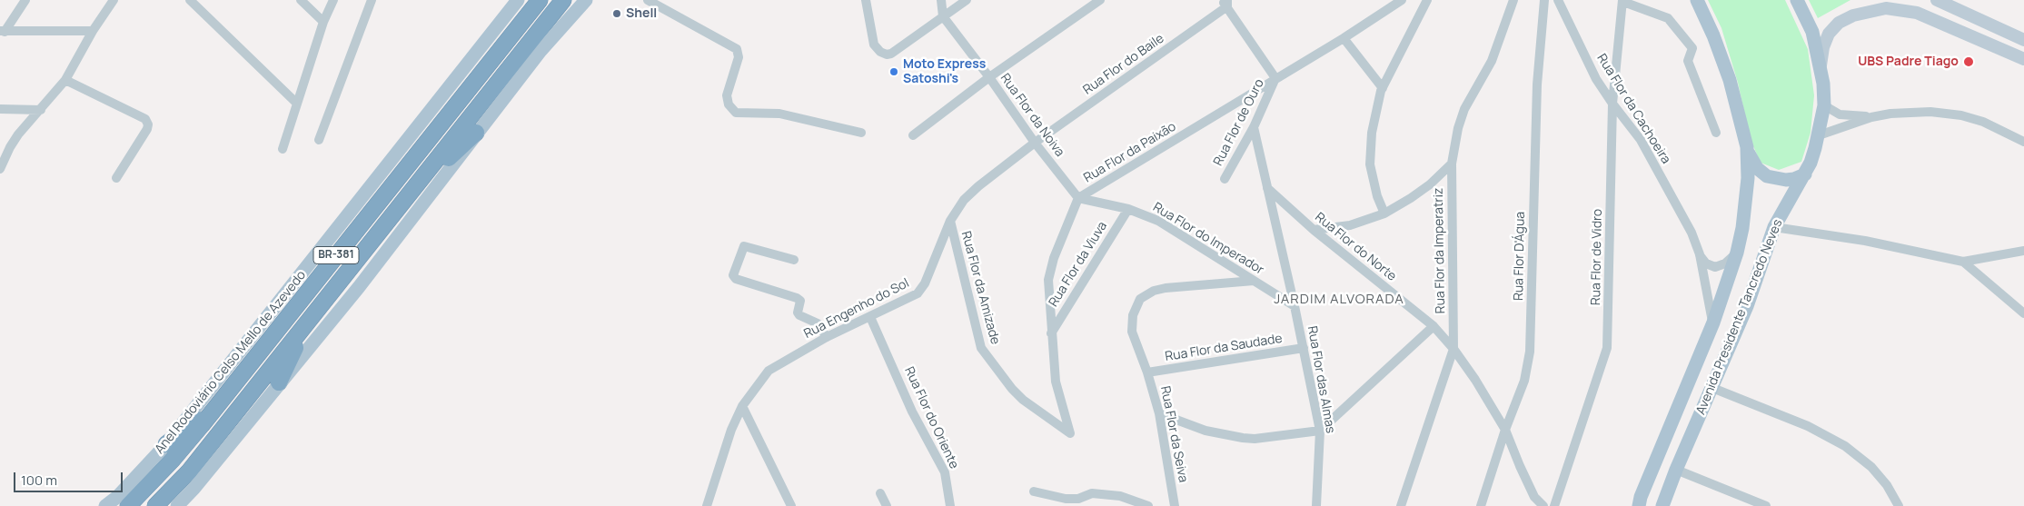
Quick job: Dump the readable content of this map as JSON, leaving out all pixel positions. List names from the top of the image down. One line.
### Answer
{"streets":{"highway":["BR-381","Anel Rodoviário Celso Mello de Azevedo"],"main road":["Avenida Presidente Tancredo Neves"],"street":["Rua Flor do Baile","Rua Flor da Cachoeira","Rua Flor da Noiva","Rua Flor de Ouro","Rua Flor da Paixão","Rua Flor do Imperador","Rua Flor do Norte","Rua Flor da Imperatriz","Rua Flor D'Água","Rua Flor de Vidro","Rua Flor da Viuva","Rua Flor da Amizade","Rua Engenho do Sol","Rua Flor da Saudade","Rua Flor das Almas","Rua Flor do Oriente","Rua Flor da Seiva"]},"crossings":[["Rua Flor do Baile","Rua Flor da Noiva"],["Rua Flor do Baile","Rua Engenho do Sol"],["Rua Flor da Cachoeira","Rua Flor de Vidro"],["Rua Flor da Cachoeira","Avenida Presidente Tancredo Neves"],["Rua Flor da Noiva","Rua Flor da Paixão"],["Rua Flor da Noiva","Rua Flor do Imperador"],["Rua Flor da Noiva","Rua Engenho do Sol"],["Rua Flor de Ouro","Rua Flor da Paixão"],["Rua Flor de Ouro","Rua Flor das Almas"],["Rua Flor da Paixão","Rua Flor do Imperador"],["Rua Flor da Paixão","Rua Flor da Viuva"],["Rua Flor da Paixão","Rua Flor da Amizade"],["Rua Flor do Imperador","Rua Flor da Viuva"],["Rua Flor do Imperador","Rua Flor das Almas"],["Rua Flor do Imperador","Rua Flor da Seiva"],["Rua Flor do Norte","Rua Flor da Imperatriz"],["Rua Flor do Norte","Rua Flor D'Água"],["Rua Flor do Norte","Rua Flor das Almas"],["Rua Flor da Amizade","Rua Engenho do Sol"],["Rua Engenho do Sol","Rua Flor do Oriente"],["Rua Flor da Saudade","Rua Flor das Almas"],["Rua Flor da Saudade","Rua Flor da Seiva"]],"districts":["JARDIM ALVORADA"],"places":["Shell","UBS Padre Tiago","Moto Express Satoshi's"],"scale_bar":"100 m"}
